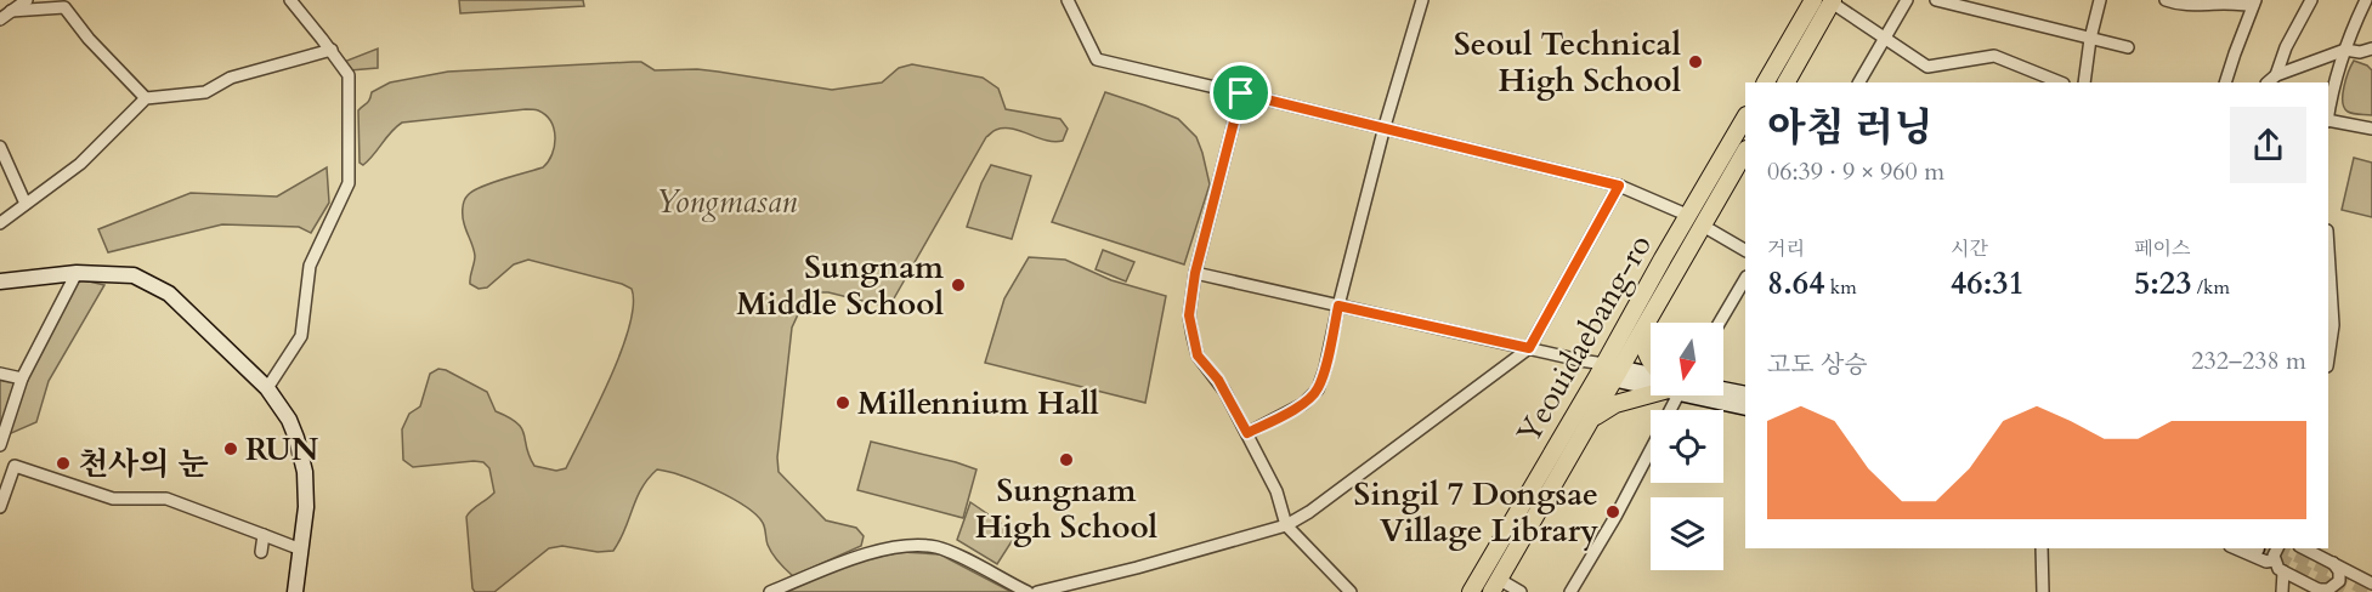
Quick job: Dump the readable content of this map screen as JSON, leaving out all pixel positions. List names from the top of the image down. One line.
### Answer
{"streets":{"main road":["Yeouidaebang-ro"]},"parks":["Yongmasan"],"places":["Seoul Technical High School","Sungnam Middle School","Millennium Hall","RUN","Sungnam High School","천사의 눈","Singil 7 Dongsae Village Library"],"north":"bottom","page":{"heading":["아침 러닝","06:39 · 9 × 960 m"],"stats":[["거리","8.64 km"],["시간","46:31"],["페이스","5:23 /km"]],"chart":["고도 상승","232–238 m"]}}
